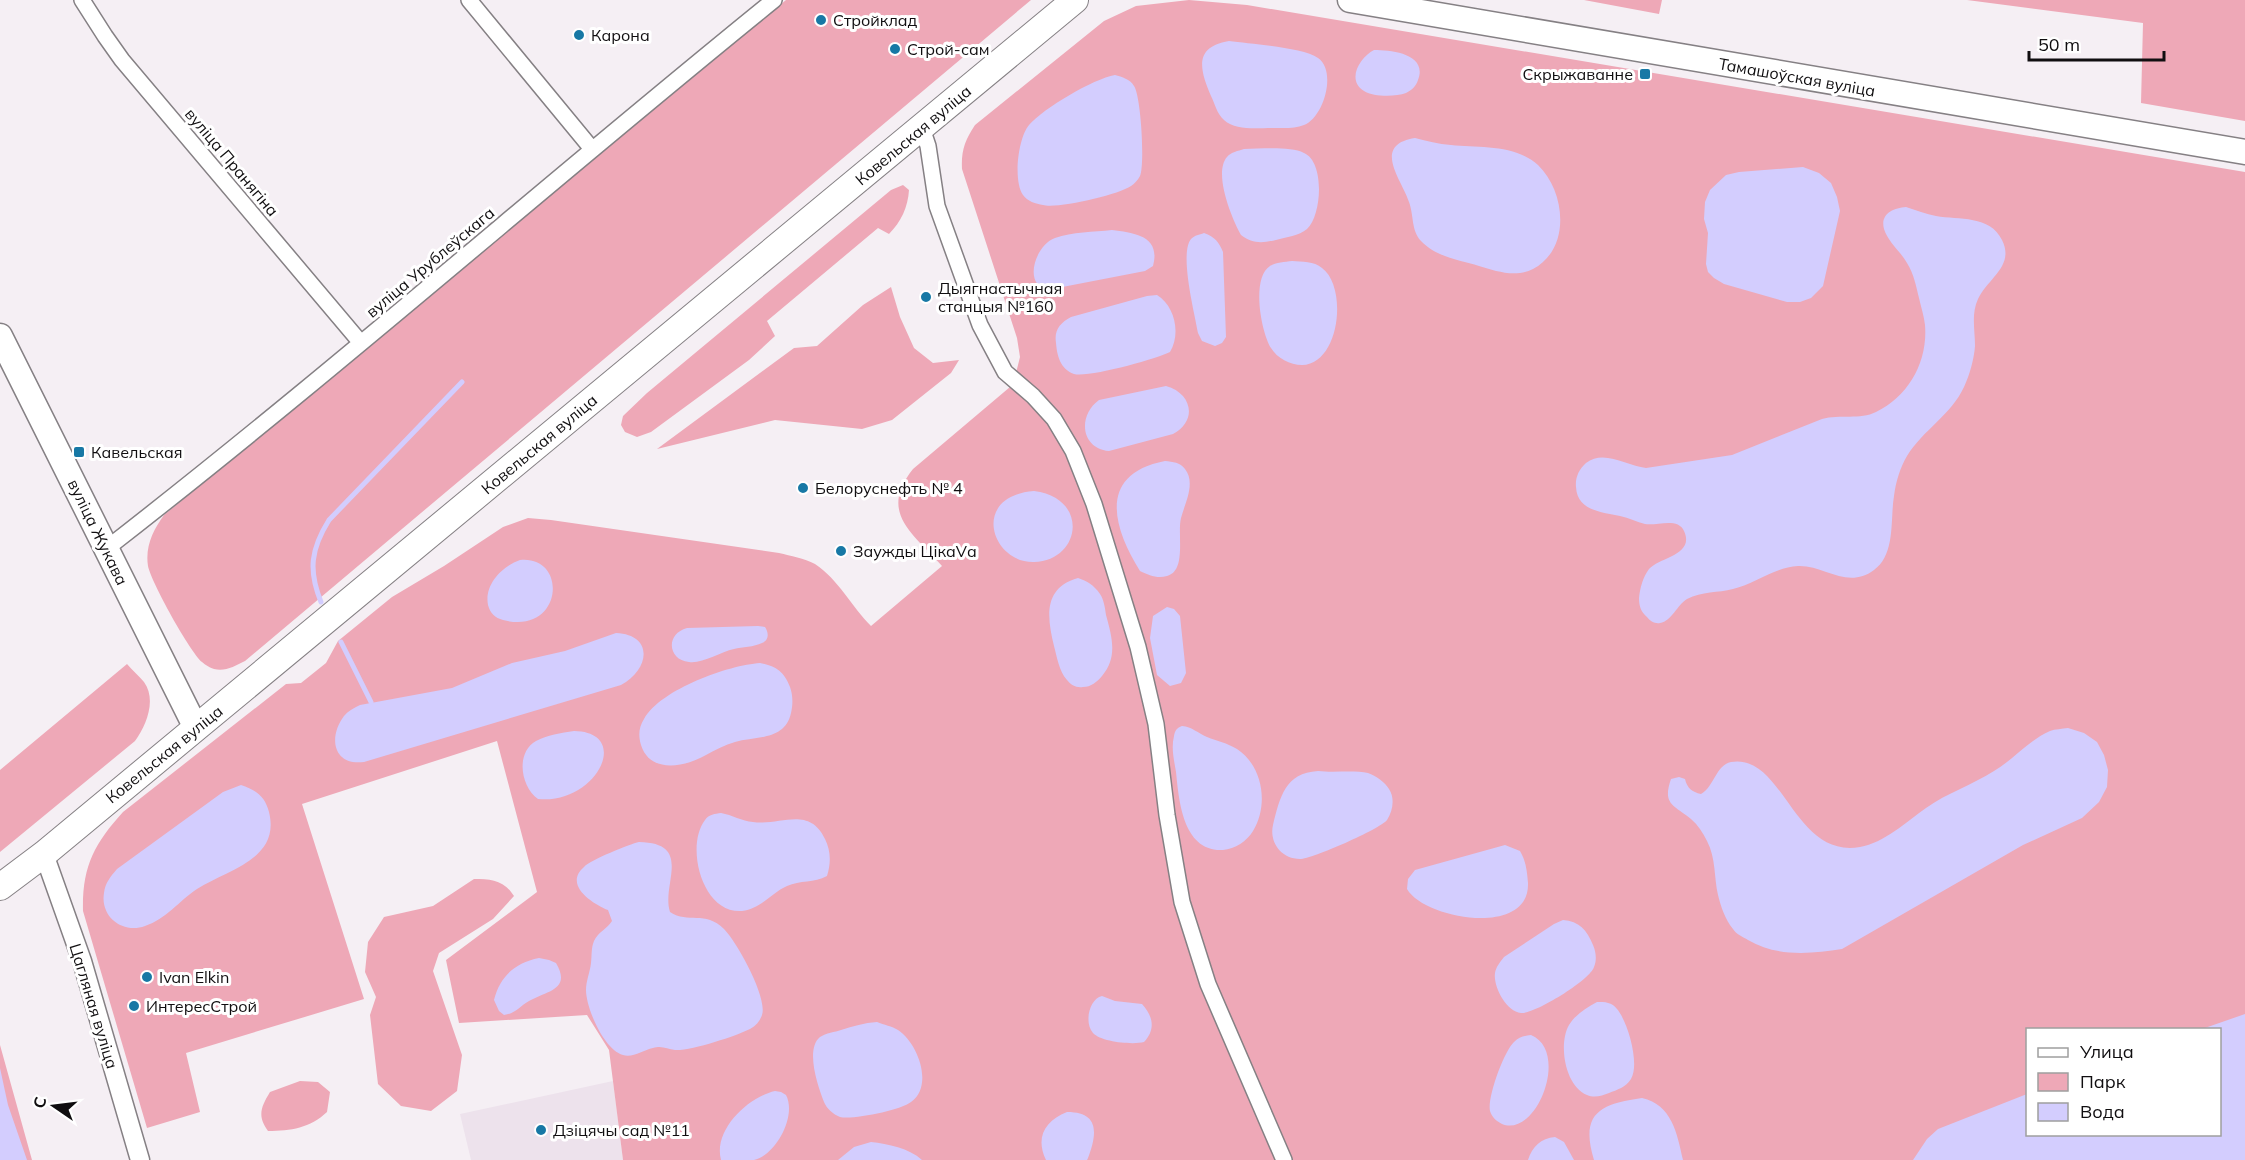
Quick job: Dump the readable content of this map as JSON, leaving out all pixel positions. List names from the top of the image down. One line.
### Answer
{"streets":{"highway":["Ковельская вуліца"],"main road":["Тамашоўская вуліца","вуліца Жукава"],"street":["вуліца Пранягіна","вуліца Урублеўскага","Цагляная вуліца"]},"crossings":[["Ковельская вуліца","вуліца Жукава"],["Ковельская вуліца","Цагляная вуліца"],["вуліца Пранягіна","вуліца Урублеўскага"],["вуліца Урублеўскага","вуліца Жукава"]],"places":{"other":["Стройклад","Карона","Строй-сам","Дыягнастычная станцыя №160","Белоруснефть № 4","Заужды ЦікаVа","Ivan Elkin","ИнтересСтрой","Дзіцячы сад №11"],"transit":["Скрыжаванне","Кавельская"]},"legend":["Улица","Парк","Вода"],"scale_bar":"50 m","north":"left"}
